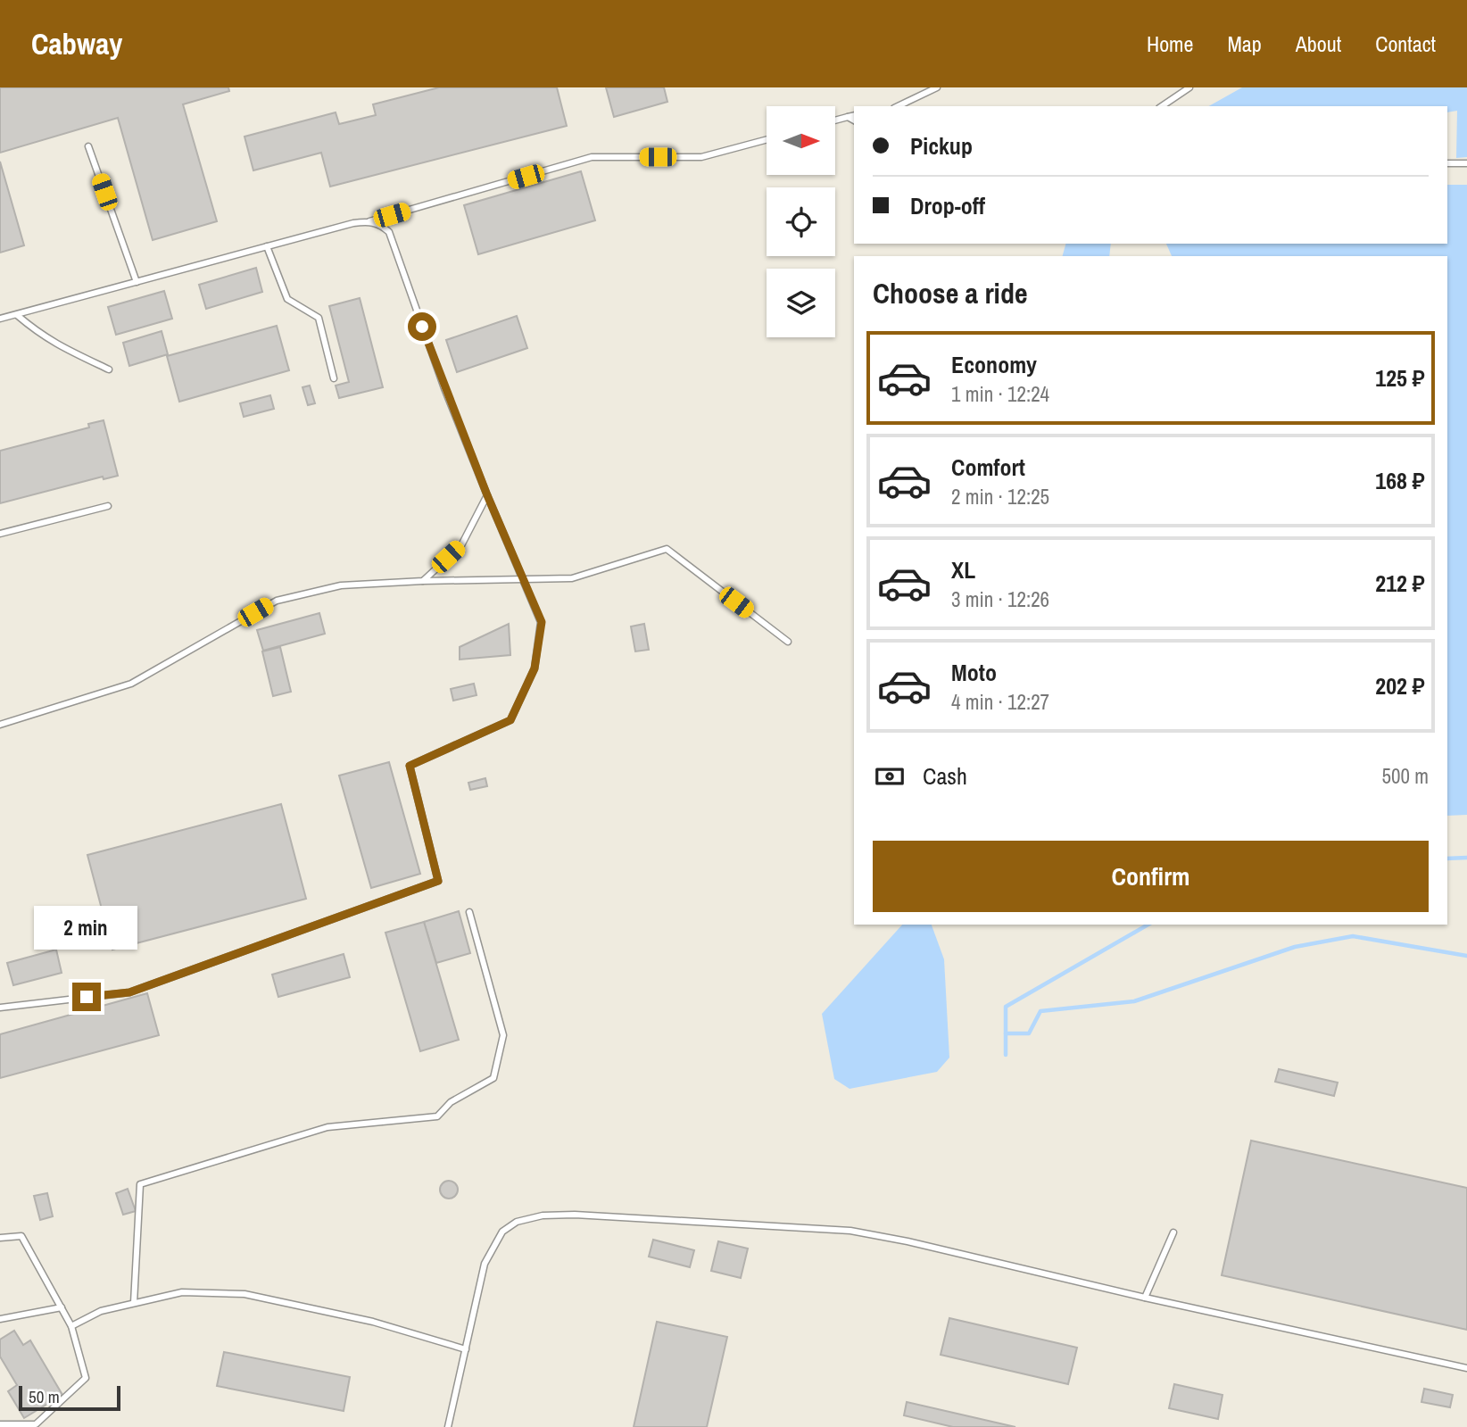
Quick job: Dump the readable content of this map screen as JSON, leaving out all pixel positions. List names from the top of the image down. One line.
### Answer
{"scale_bar":"50 m","north":"right","page":{"header":"Cabway","nav":["Home","Map","About","Contact"],"banner":["Pickup","Drop-off"],"heading":"Choose a ride","list":[{"name":"Economy","note":"1 min · 12:24","value":"125 ₽"},{"name":"Comfort","note":"2 min · 12:25","value":"168 ₽"},{"name":"XL","note":"3 min · 12:26","value":"212 ₽"},{"name":"Moto","note":"4 min · 12:27","value":"202 ₽"}],"pay":["Cash","500 m"],"buttons":"Confirm","bubble":"2 min","scale":"50 m"}}
